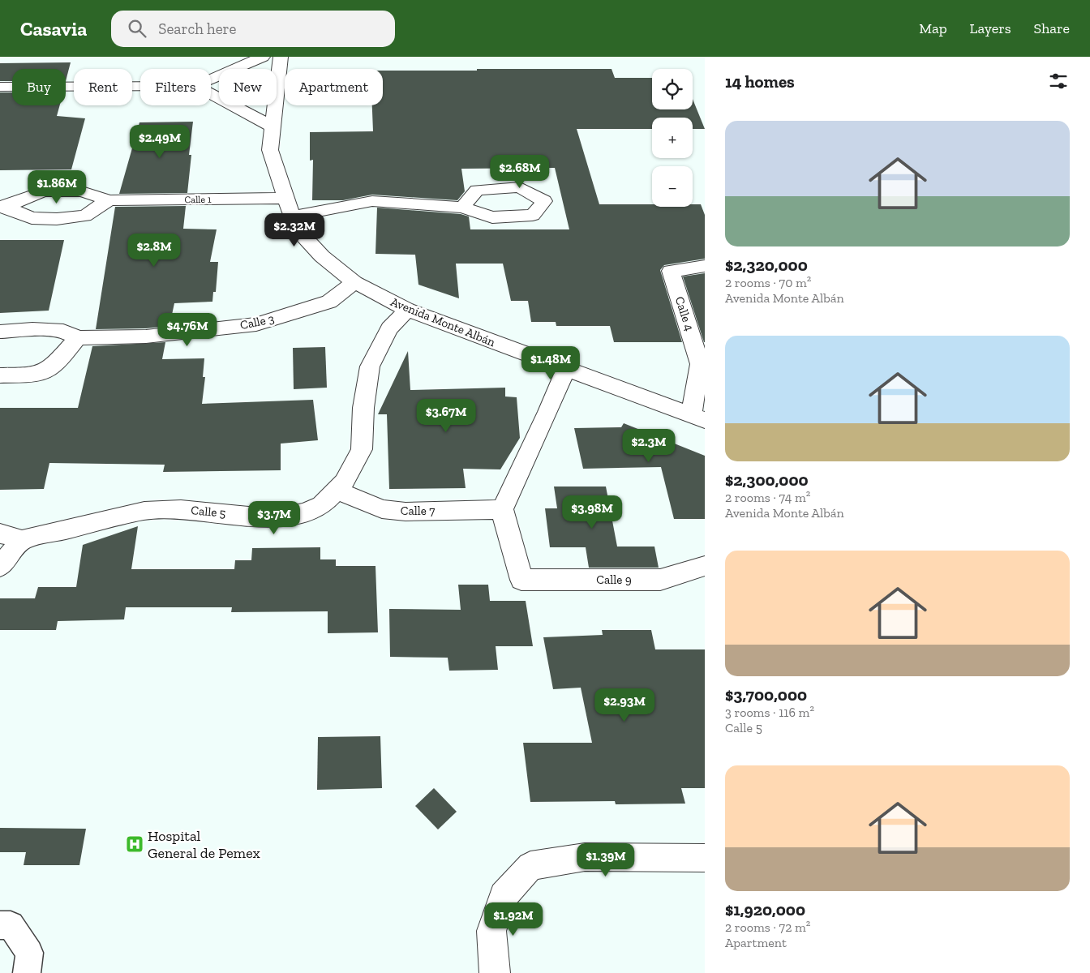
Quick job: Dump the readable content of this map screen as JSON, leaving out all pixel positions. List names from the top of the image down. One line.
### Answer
{"streets":{"street":["Calle 1","Calle 4","Calle 3","Avenida Monte Albán","Calle 7","Calle 5","Calle 9"]},"crossings":[["Calle 1","Avenida Monte Albán"],["Calle 4","Avenida Monte Albán"],["Calle 3","Avenida Monte Albán"],["Avenida Monte Albán","Calle 5"],["Calle 7","Calle 5"],["Calle 7","Calle 9"]],"places":{"hospital":["Hospital General de Pemex"]},"page":{"header":"Casavia","search":"Search here","nav":["Map","Layers","Share"],"heading":"14 homes","map_buttons":["+","−"],"chip":["Buy","Rent","Filters","New","Apartment"],"list":[{"name":"$2,320,000","note":"2 rooms · 70 m² · Avenida Monte Albán"},{"name":"$2,300,000","note":"2 rooms · 74 m² · Avenida Monte Albán"},{"name":"$3,700,000","note":"3 rooms · 116 m² · Calle 5"},{"name":"$1,920,000","note":"2 rooms · 72 m² · Apartment"}],"price":["$2.49M","$2.68M","$1.86M","$2.32M","$2.8M","$4.76M","$1.48M","$3.67M","$2.3M","$3.98M","$3.7M","$2.93M","$1.39M","$1.92M"]}}
